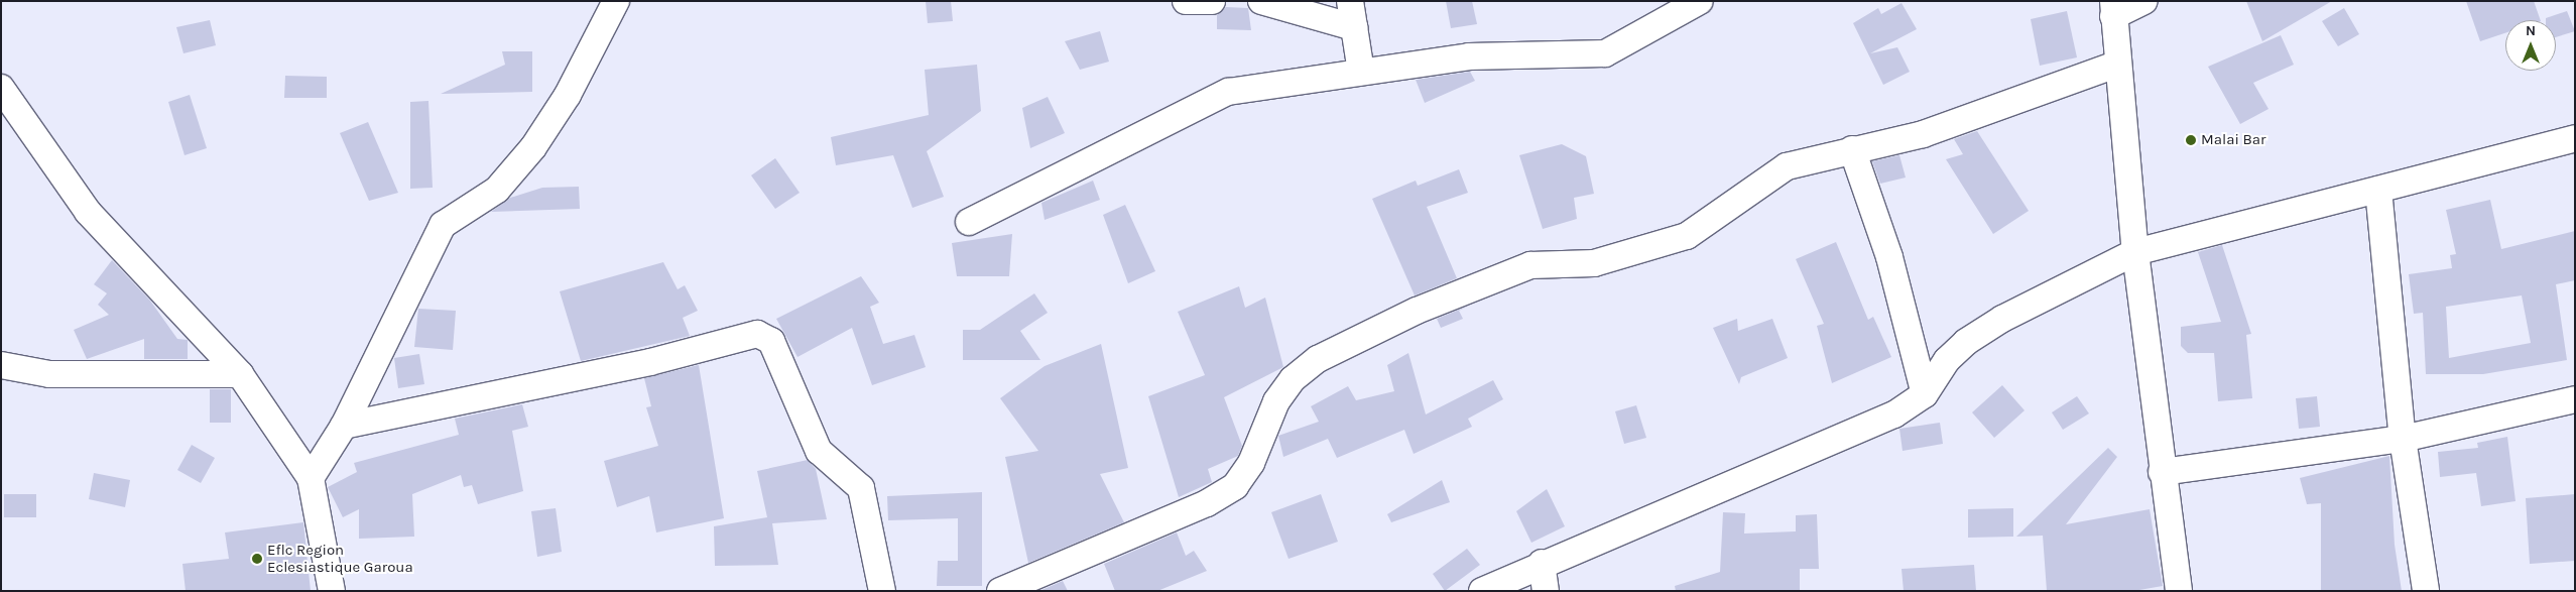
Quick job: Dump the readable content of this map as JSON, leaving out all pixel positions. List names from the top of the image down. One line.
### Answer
{"places":["Malai Bar","Eflc Region Eclesiastique Garoua"],"north":"top"}
